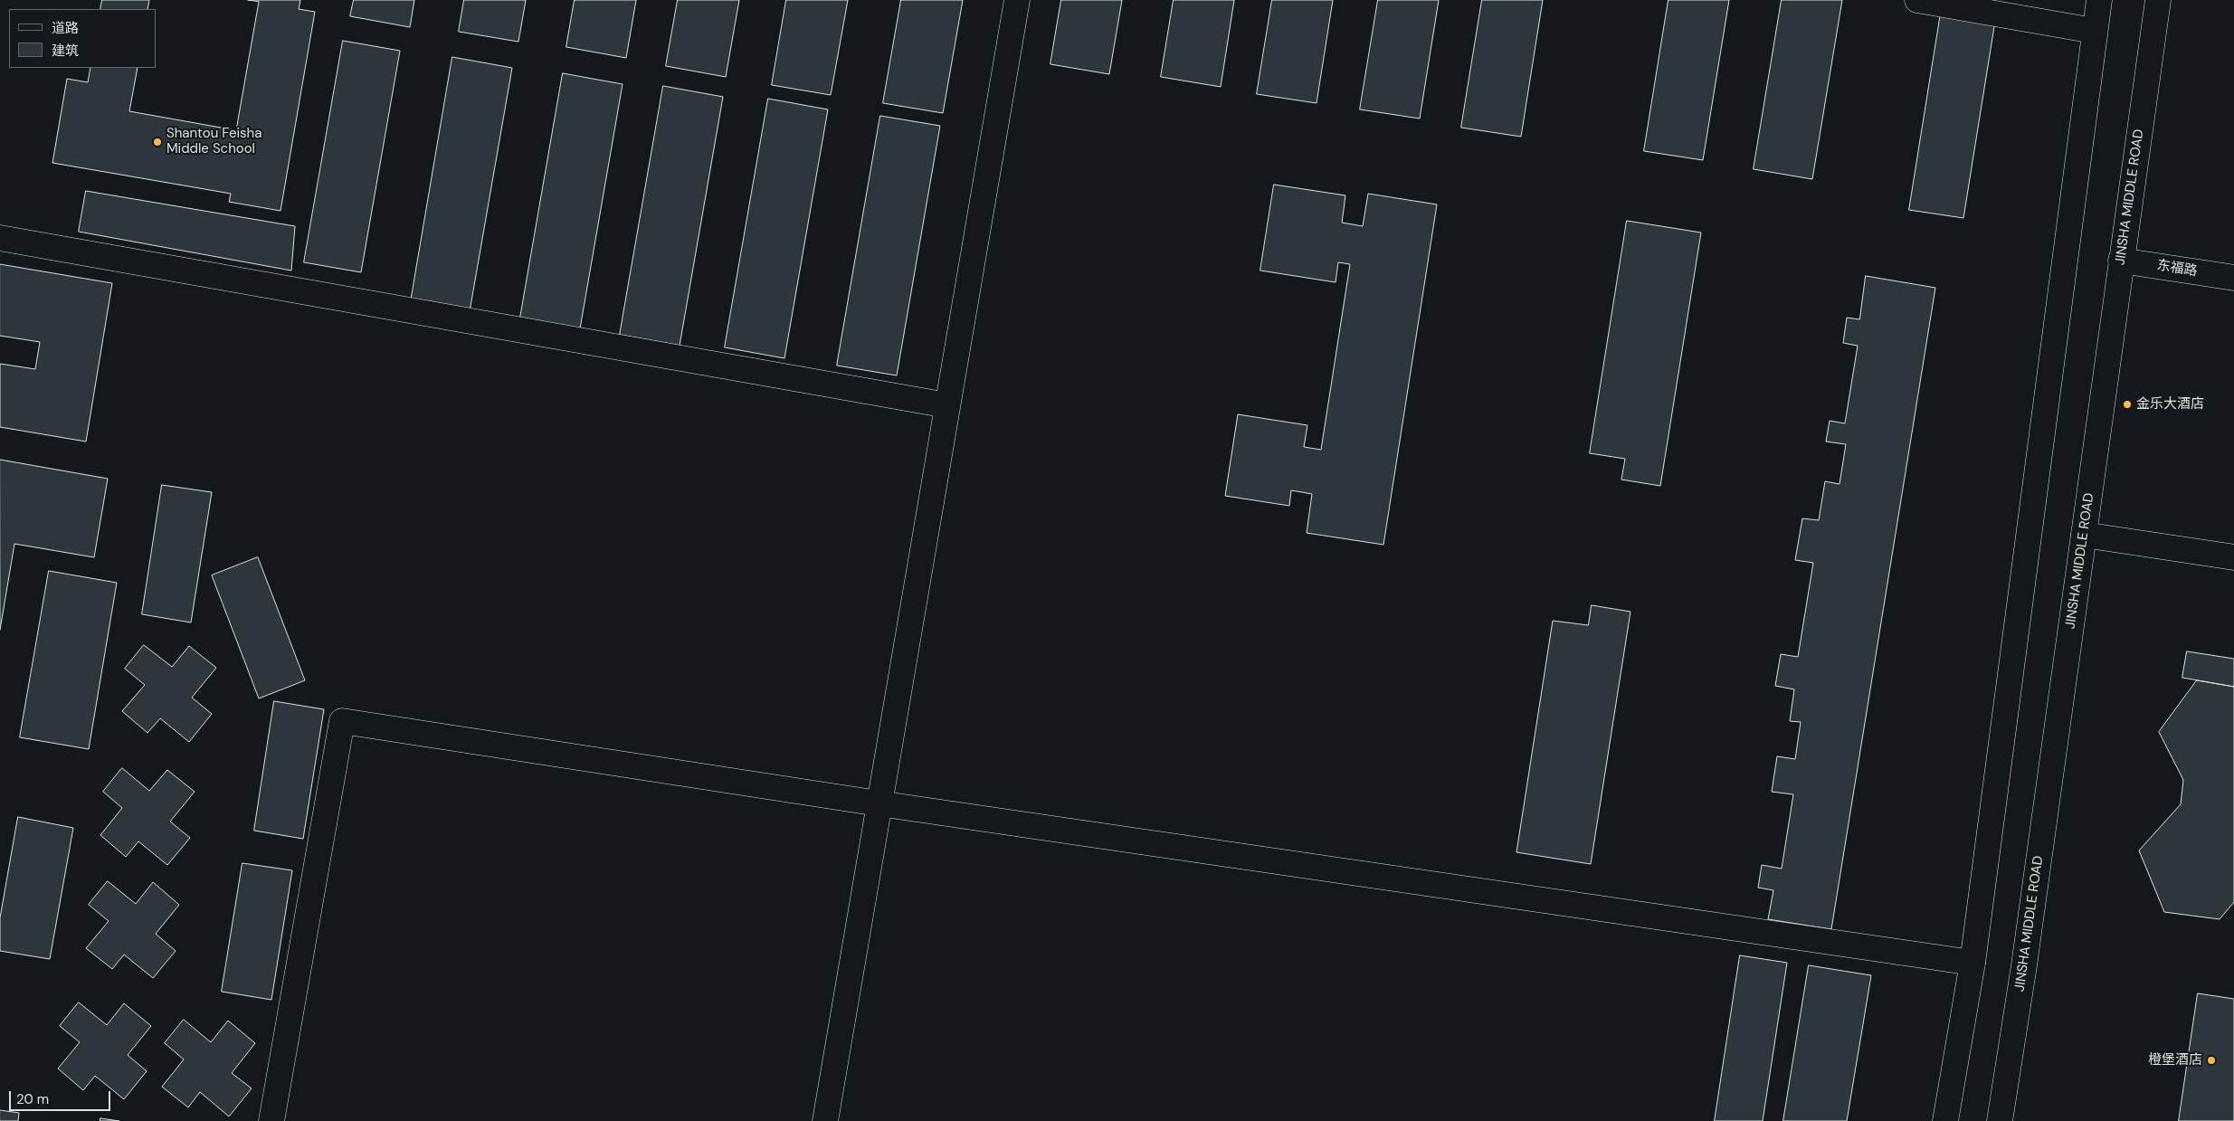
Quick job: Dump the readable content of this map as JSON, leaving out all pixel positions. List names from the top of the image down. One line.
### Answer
{"streets":{"street":["JINSHA MIDDLE ROAD","东福路"]},"crossings":[["JINSHA MIDDLE ROAD","东福路"]],"places":["Shantou Feisha Middle School","金乐大酒店","橙堡酒店"],"legend":["道路","建筑"],"scale_bar":"20 m"}
